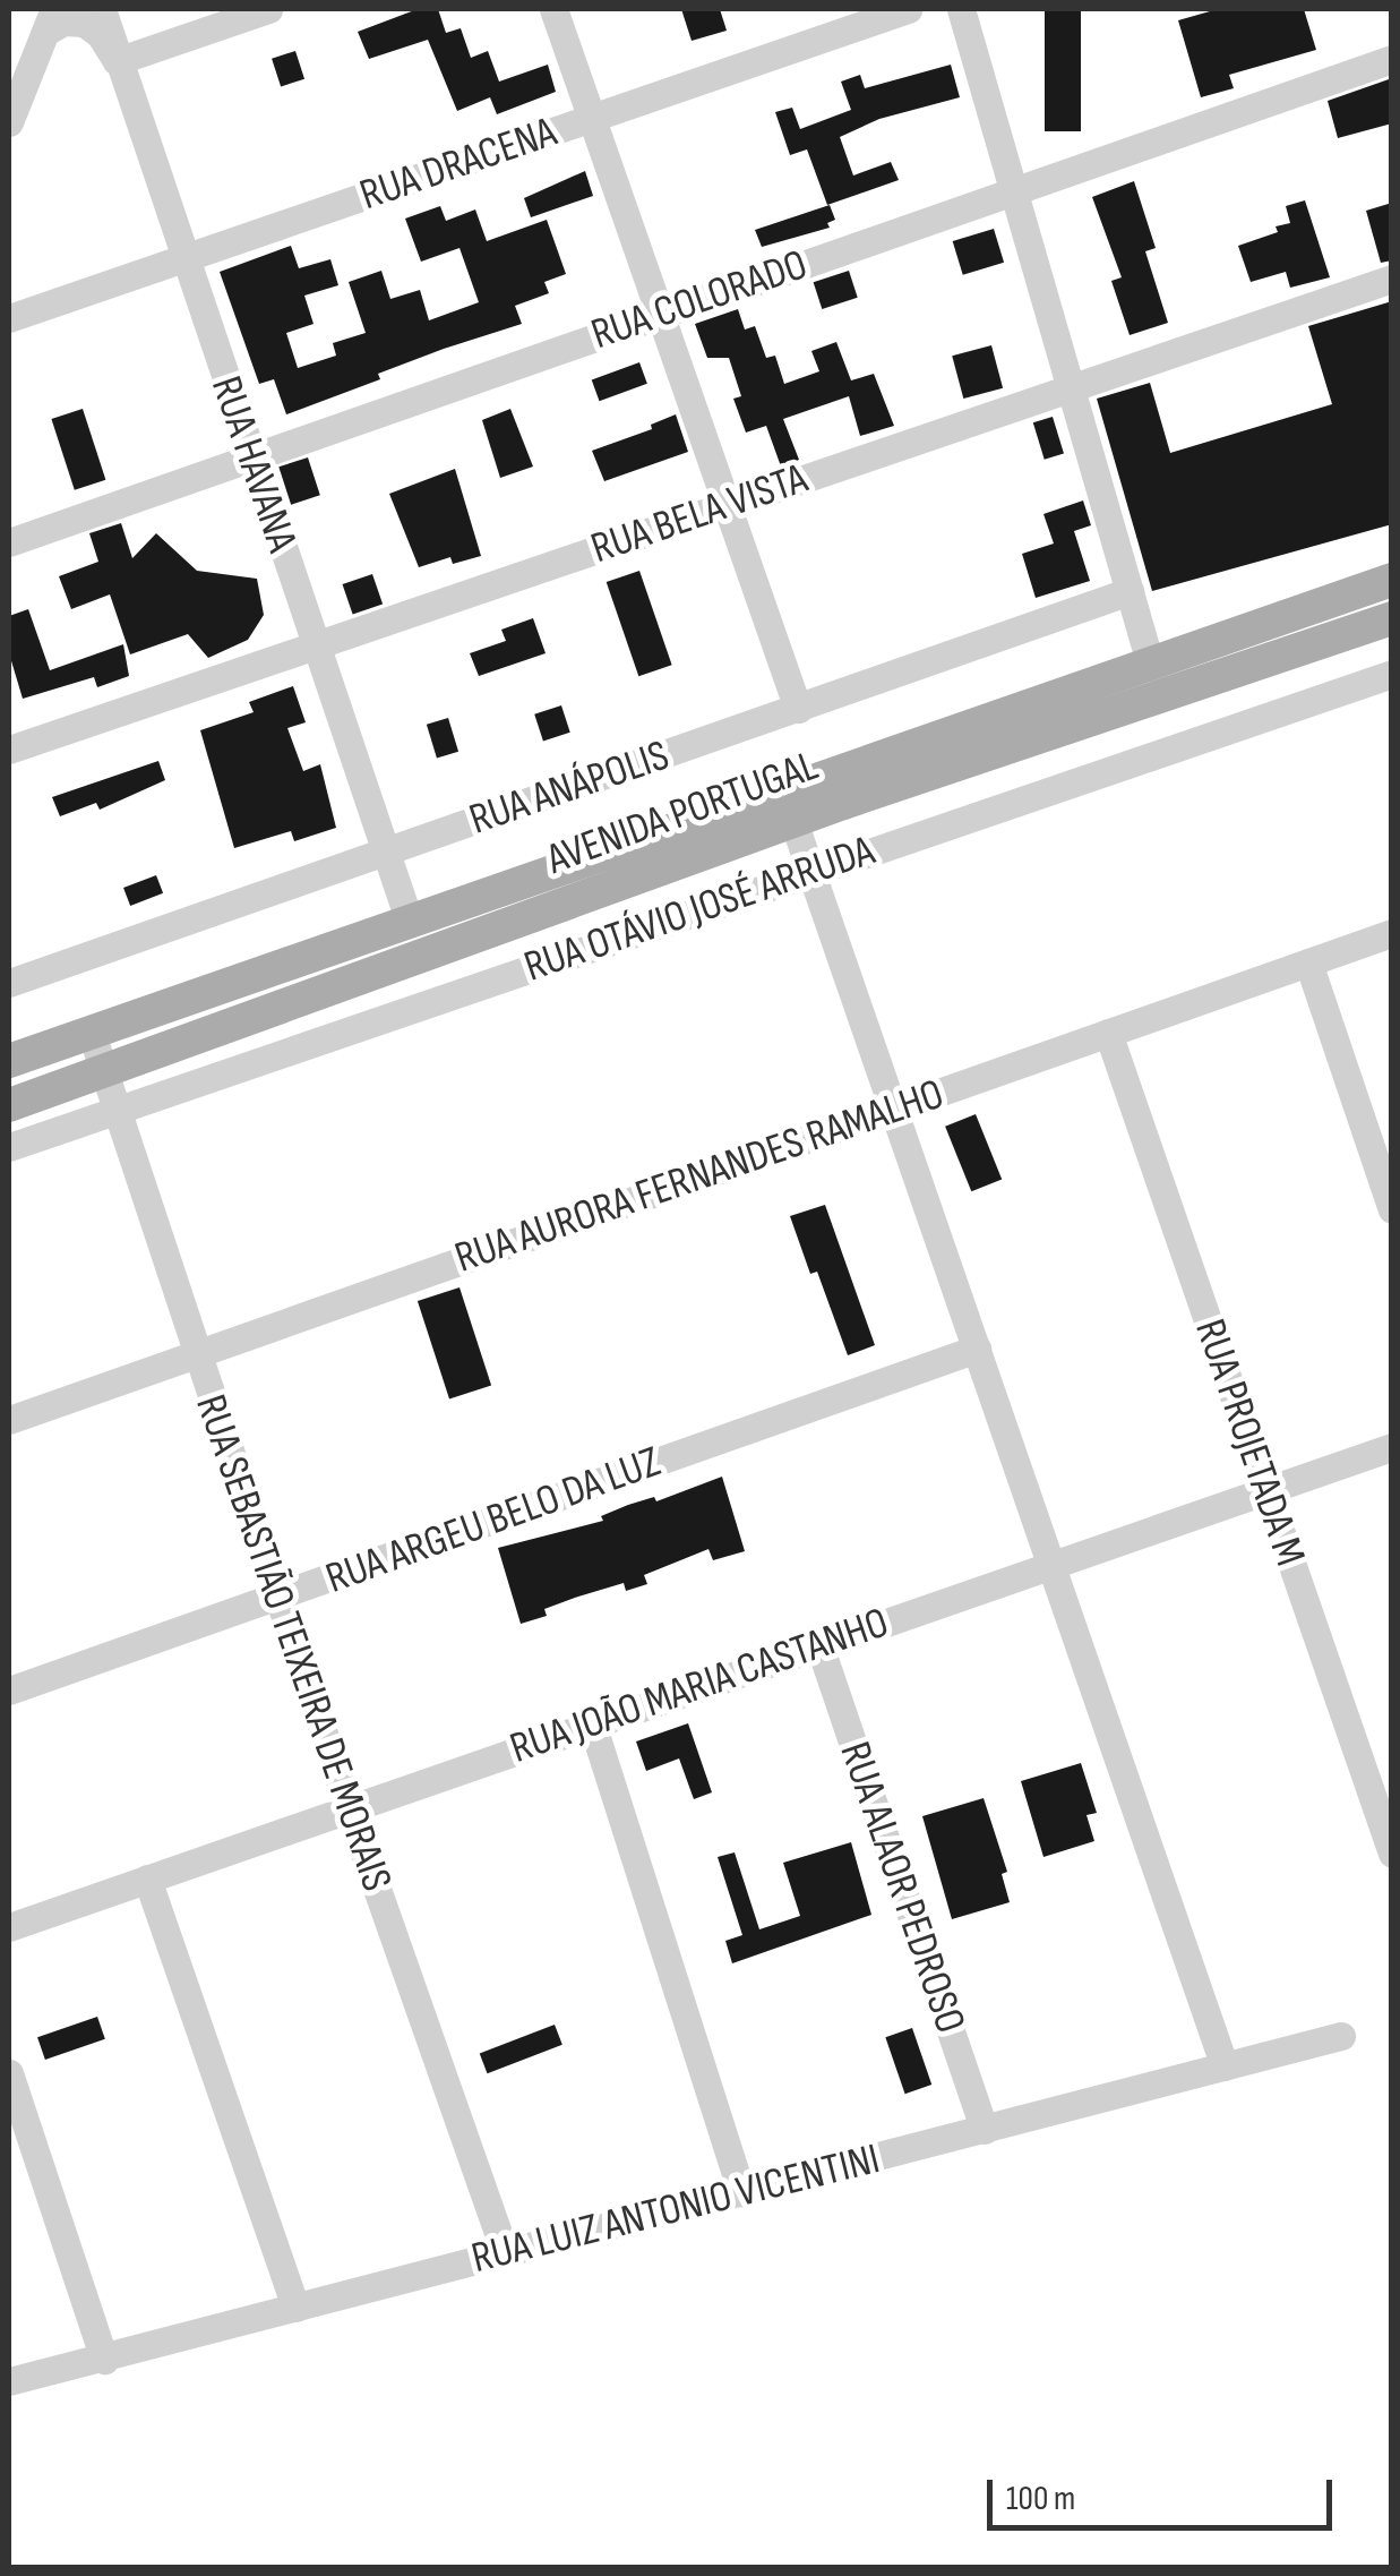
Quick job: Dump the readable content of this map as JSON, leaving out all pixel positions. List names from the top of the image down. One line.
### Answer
{"streets":{"main road":["AVENIDA PORTUGAL"],"street":["RUA DRACENA","RUA COLORADO","RUA HAVANA","RUA BELA VISTA","RUA ANÁPOLIS","RUA OTÁVIO JOSÉ ARRUDA","RUA AURORA FERNANDES RAMALHO","RUA PROJETADA M","RUA ARGEU BELO DA LUZ","RUA SEBASTIÃO TEIXEIRA DE MORAIS","RUA JOÃO MARIA CASTANHO","RUA ALAOR PEDROSO","RUA LUIZ ANTONIO VICENTINI"]},"crossings":[["RUA DRACENA","RUA HAVANA"],["RUA COLORADO","RUA HAVANA"],["RUA HAVANA","RUA BELA VISTA"],["RUA HAVANA","RUA ANÁPOLIS"],["RUA HAVANA","AVENIDA PORTUGAL"],["AVENIDA PORTUGAL","RUA SEBASTIÃO TEIXEIRA DE MORAIS"],["RUA OTÁVIO JOSÉ ARRUDA","RUA SEBASTIÃO TEIXEIRA DE MORAIS"],["RUA AURORA FERNANDES RAMALHO","RUA PROJETADA M"],["RUA AURORA FERNANDES RAMALHO","RUA SEBASTIÃO TEIXEIRA DE MORAIS"],["RUA PROJETADA M","RUA JOÃO MARIA CASTANHO"],["RUA ARGEU BELO DA LUZ","RUA SEBASTIÃO TEIXEIRA DE MORAIS"],["RUA SEBASTIÃO TEIXEIRA DE MORAIS","RUA JOÃO MARIA CASTANHO"],["RUA SEBASTIÃO TEIXEIRA DE MORAIS","RUA LUIZ ANTONIO VICENTINI"],["RUA JOÃO MARIA CASTANHO","RUA ALAOR PEDROSO"],["RUA ALAOR PEDROSO","RUA LUIZ ANTONIO VICENTINI"]],"scale_bar":"100 m"}
